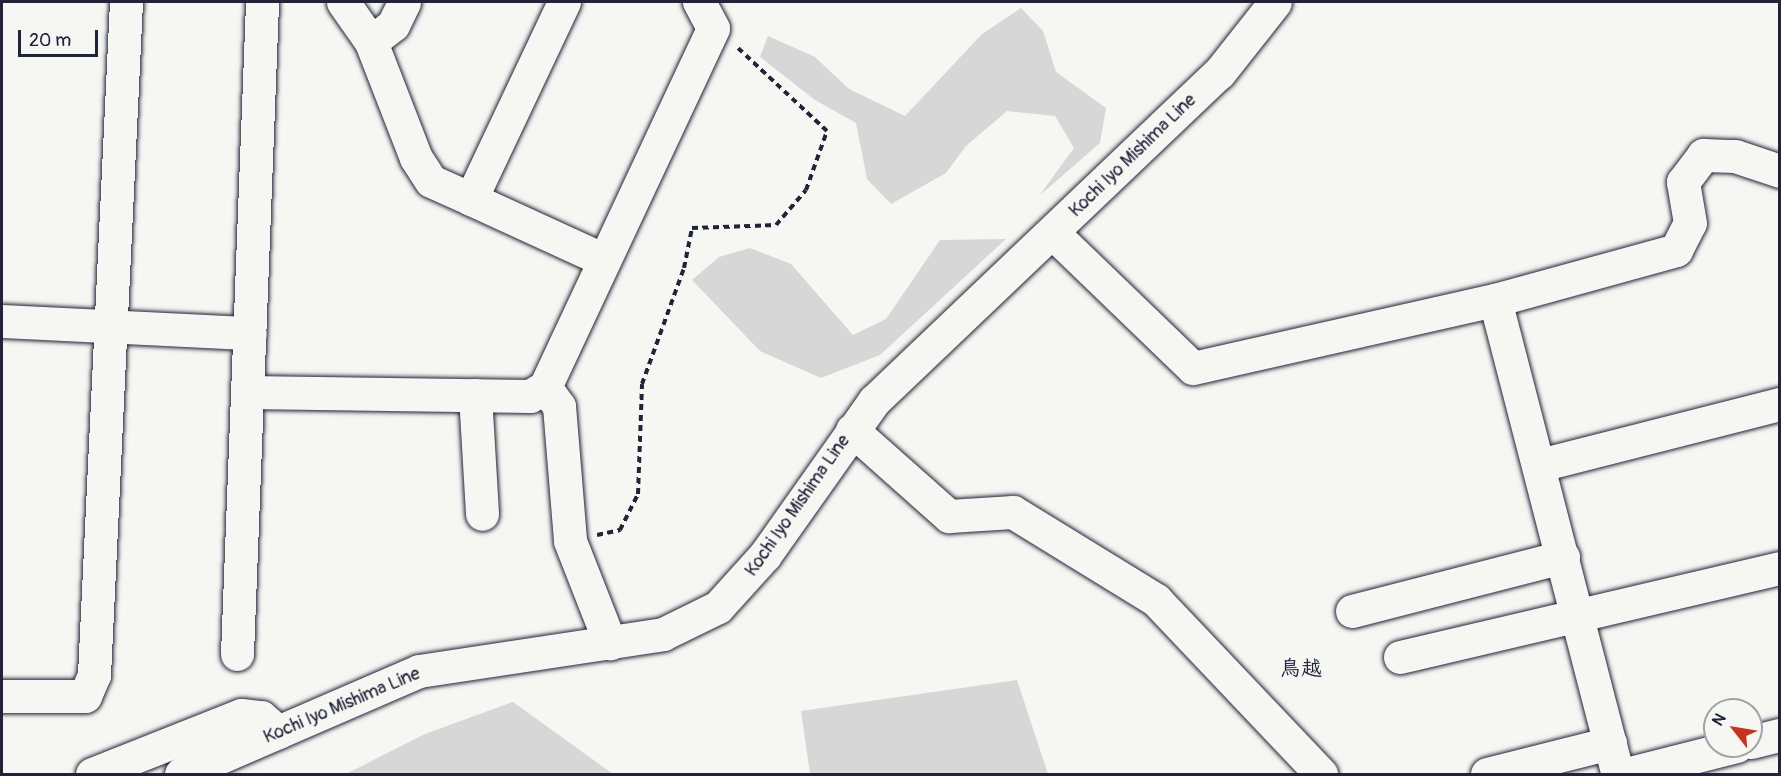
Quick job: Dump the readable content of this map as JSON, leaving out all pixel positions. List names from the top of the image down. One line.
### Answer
{"streets":{"street":["Kochi Iyo Mishima Line"]},"districts":["鳥越"],"scale_bar":"20 m","north":"top left"}
